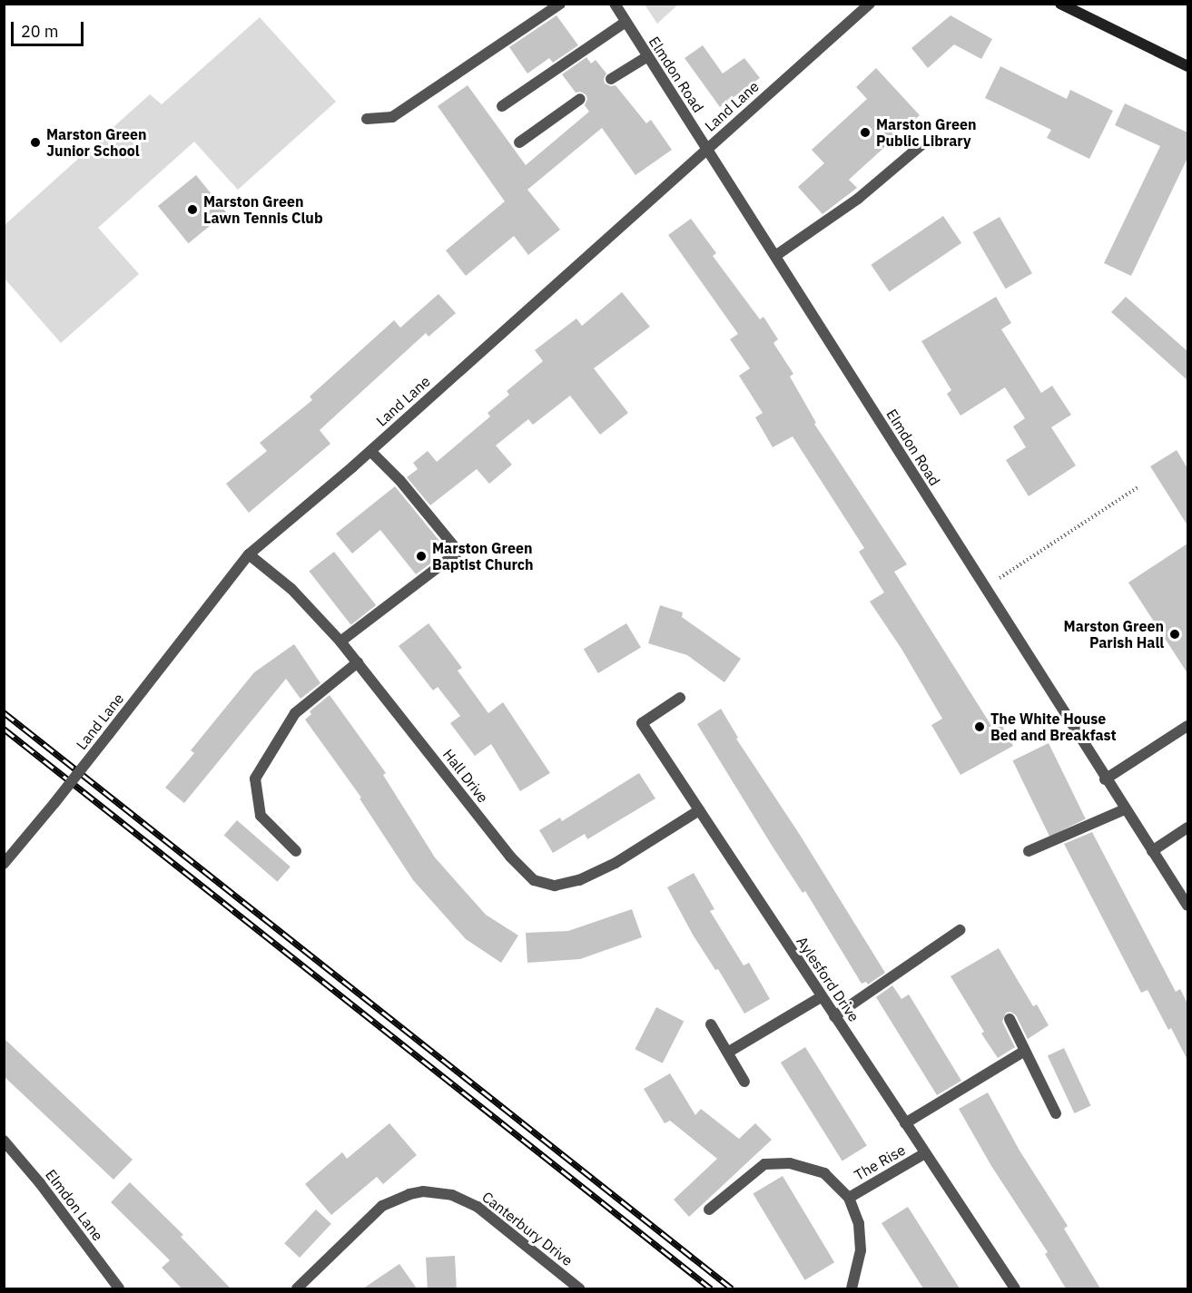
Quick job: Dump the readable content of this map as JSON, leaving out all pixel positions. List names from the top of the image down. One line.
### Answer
{"streets":{"street":["Elmdon Road","Land Lane","Hall Drive","Aylesford Drive","The Rise","Elmdon Lane","Canterbury Drive"]},"crossings":[["Elmdon Road","Land Lane"],["Land Lane","Hall Drive"],["Hall Drive","Aylesford Drive"],["Aylesford Drive","The Rise"]],"places":["Marston Green Public Library","Marston Green Junior School","Marston Green Lawn Tennis Club","Marston Green Baptist Church","Marston Green Parish Hall","The White House Bed and Breakfast"],"scale_bar":"20 m"}
